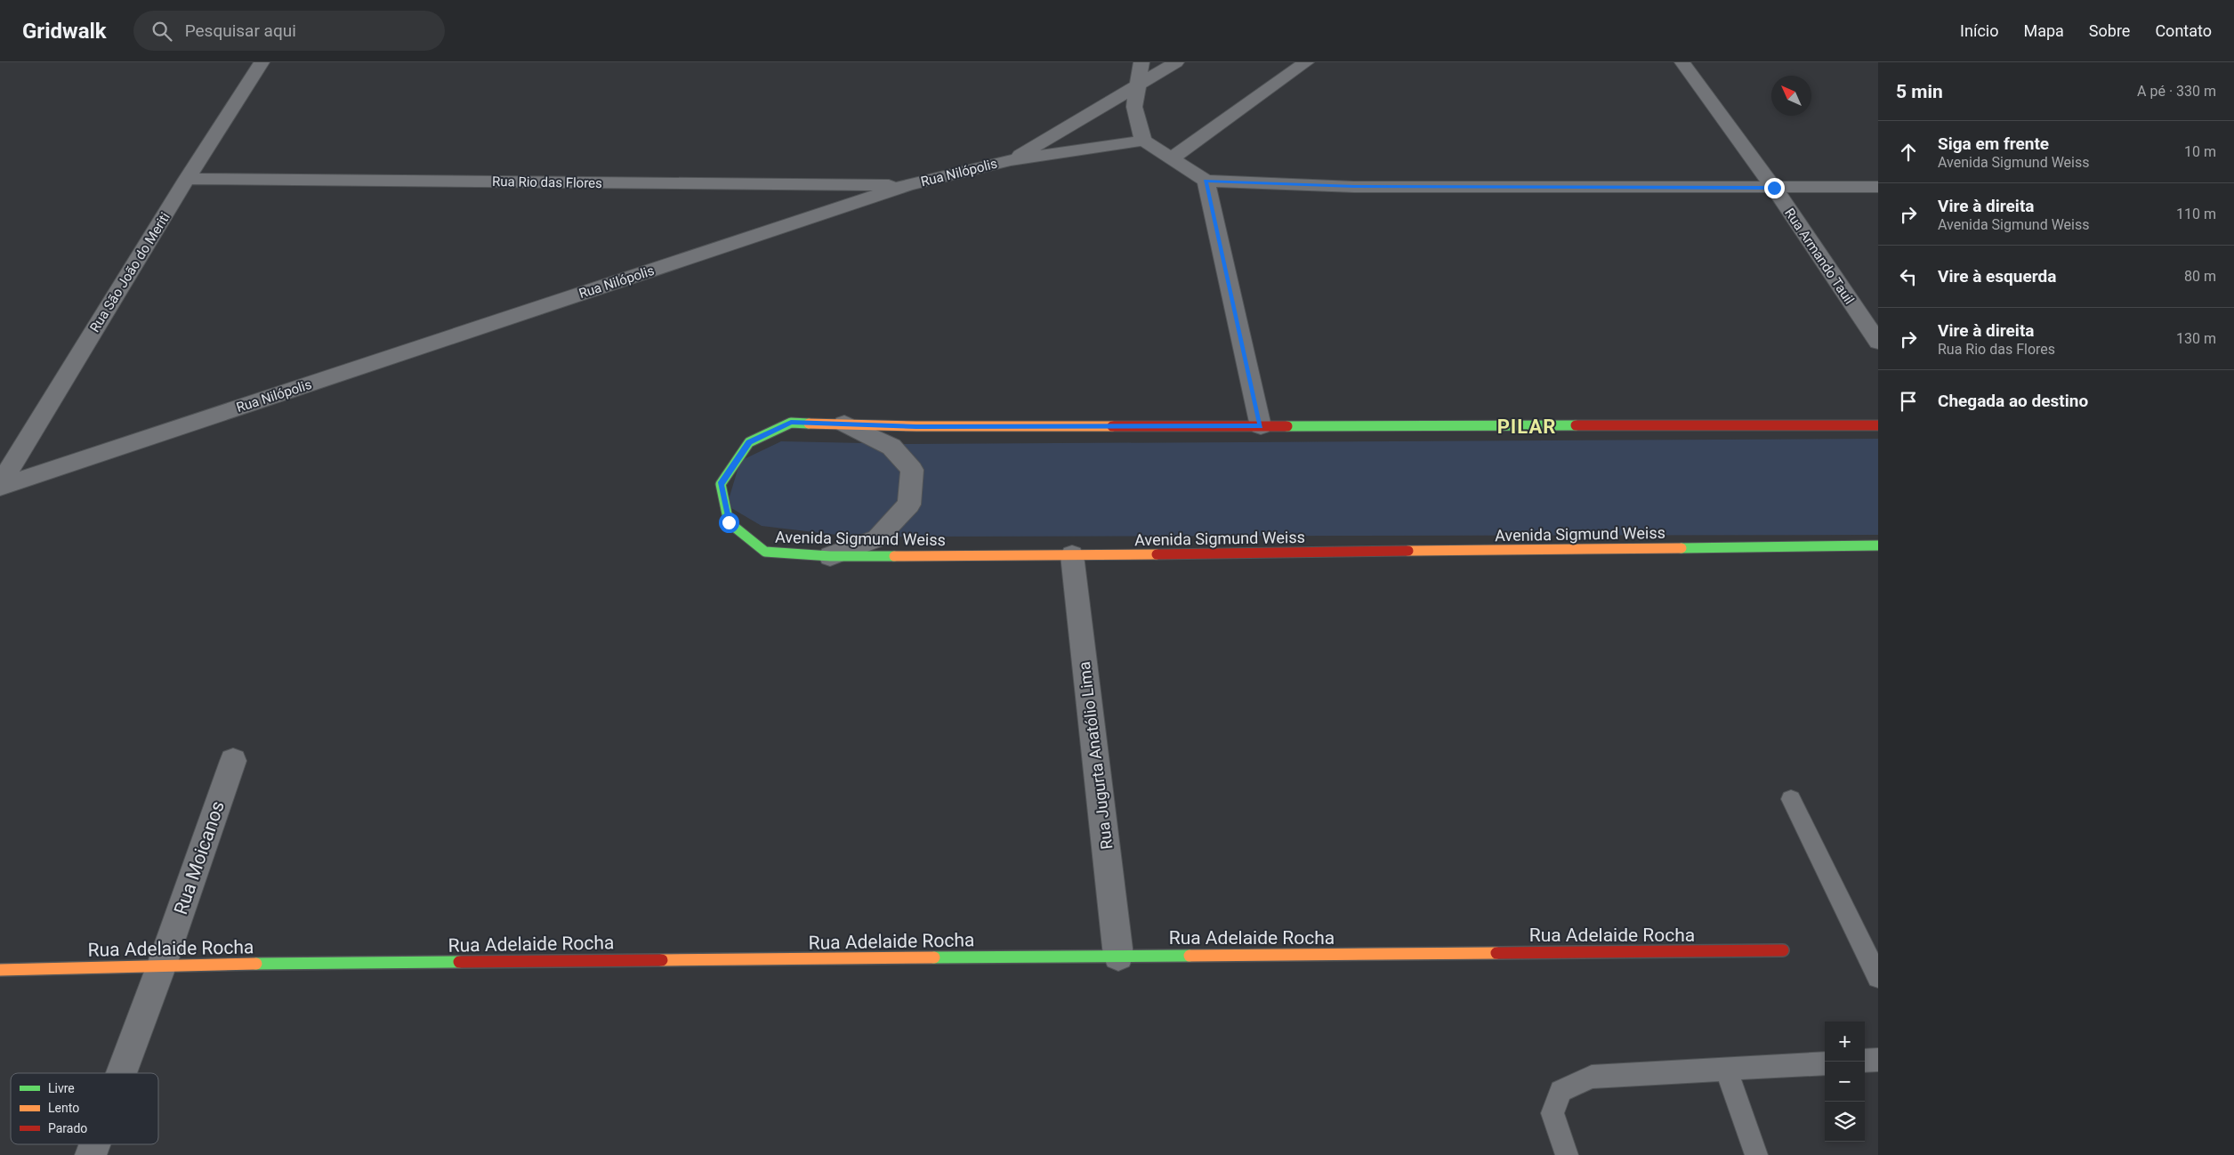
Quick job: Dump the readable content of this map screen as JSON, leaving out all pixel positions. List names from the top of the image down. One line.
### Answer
{"streets":{"street":["Rua Nilópolis","Rua Rio das Flores","Rua Armando Tauil","Rua São João do Meriti","Avenida Sigmund Weiss","Rua Jugurta Anatólio Lima","Rua Moicanos","Rua Adelaide Rocha"]},"crossings":[["Rua Nilópolis","Rua Rio das Flores"],["Rua Nilópolis","Rua São João do Meriti"],["Rua Rio das Flores","Rua São João do Meriti"],["Avenida Sigmund Weiss","Rua Jugurta Anatólio Lima"],["Rua Jugurta Anatólio Lima","Rua Adelaide Rocha"],["Rua Moicanos","Rua Adelaide Rocha"]],"districts":["PILAR"],"legend":["Livre","Lento","Parado"],"north":"top left","page":{"header":"Gridwalk","search":"Pesquisar aqui","nav":["Início","Mapa","Sobre","Contato"],"heading":["5 min","A pé · 330 m"],"list":[["Siga em frente","Avenida Sigmund Weiss","10 m"],["Vire à direita","Avenida Sigmund Weiss","110 m"],["Vire à esquerda","80 m"],["Vire à direita","Rua Rio das Flores","130 m"],"Chegada ao destino"],"map_buttons":["+","−"]}}
